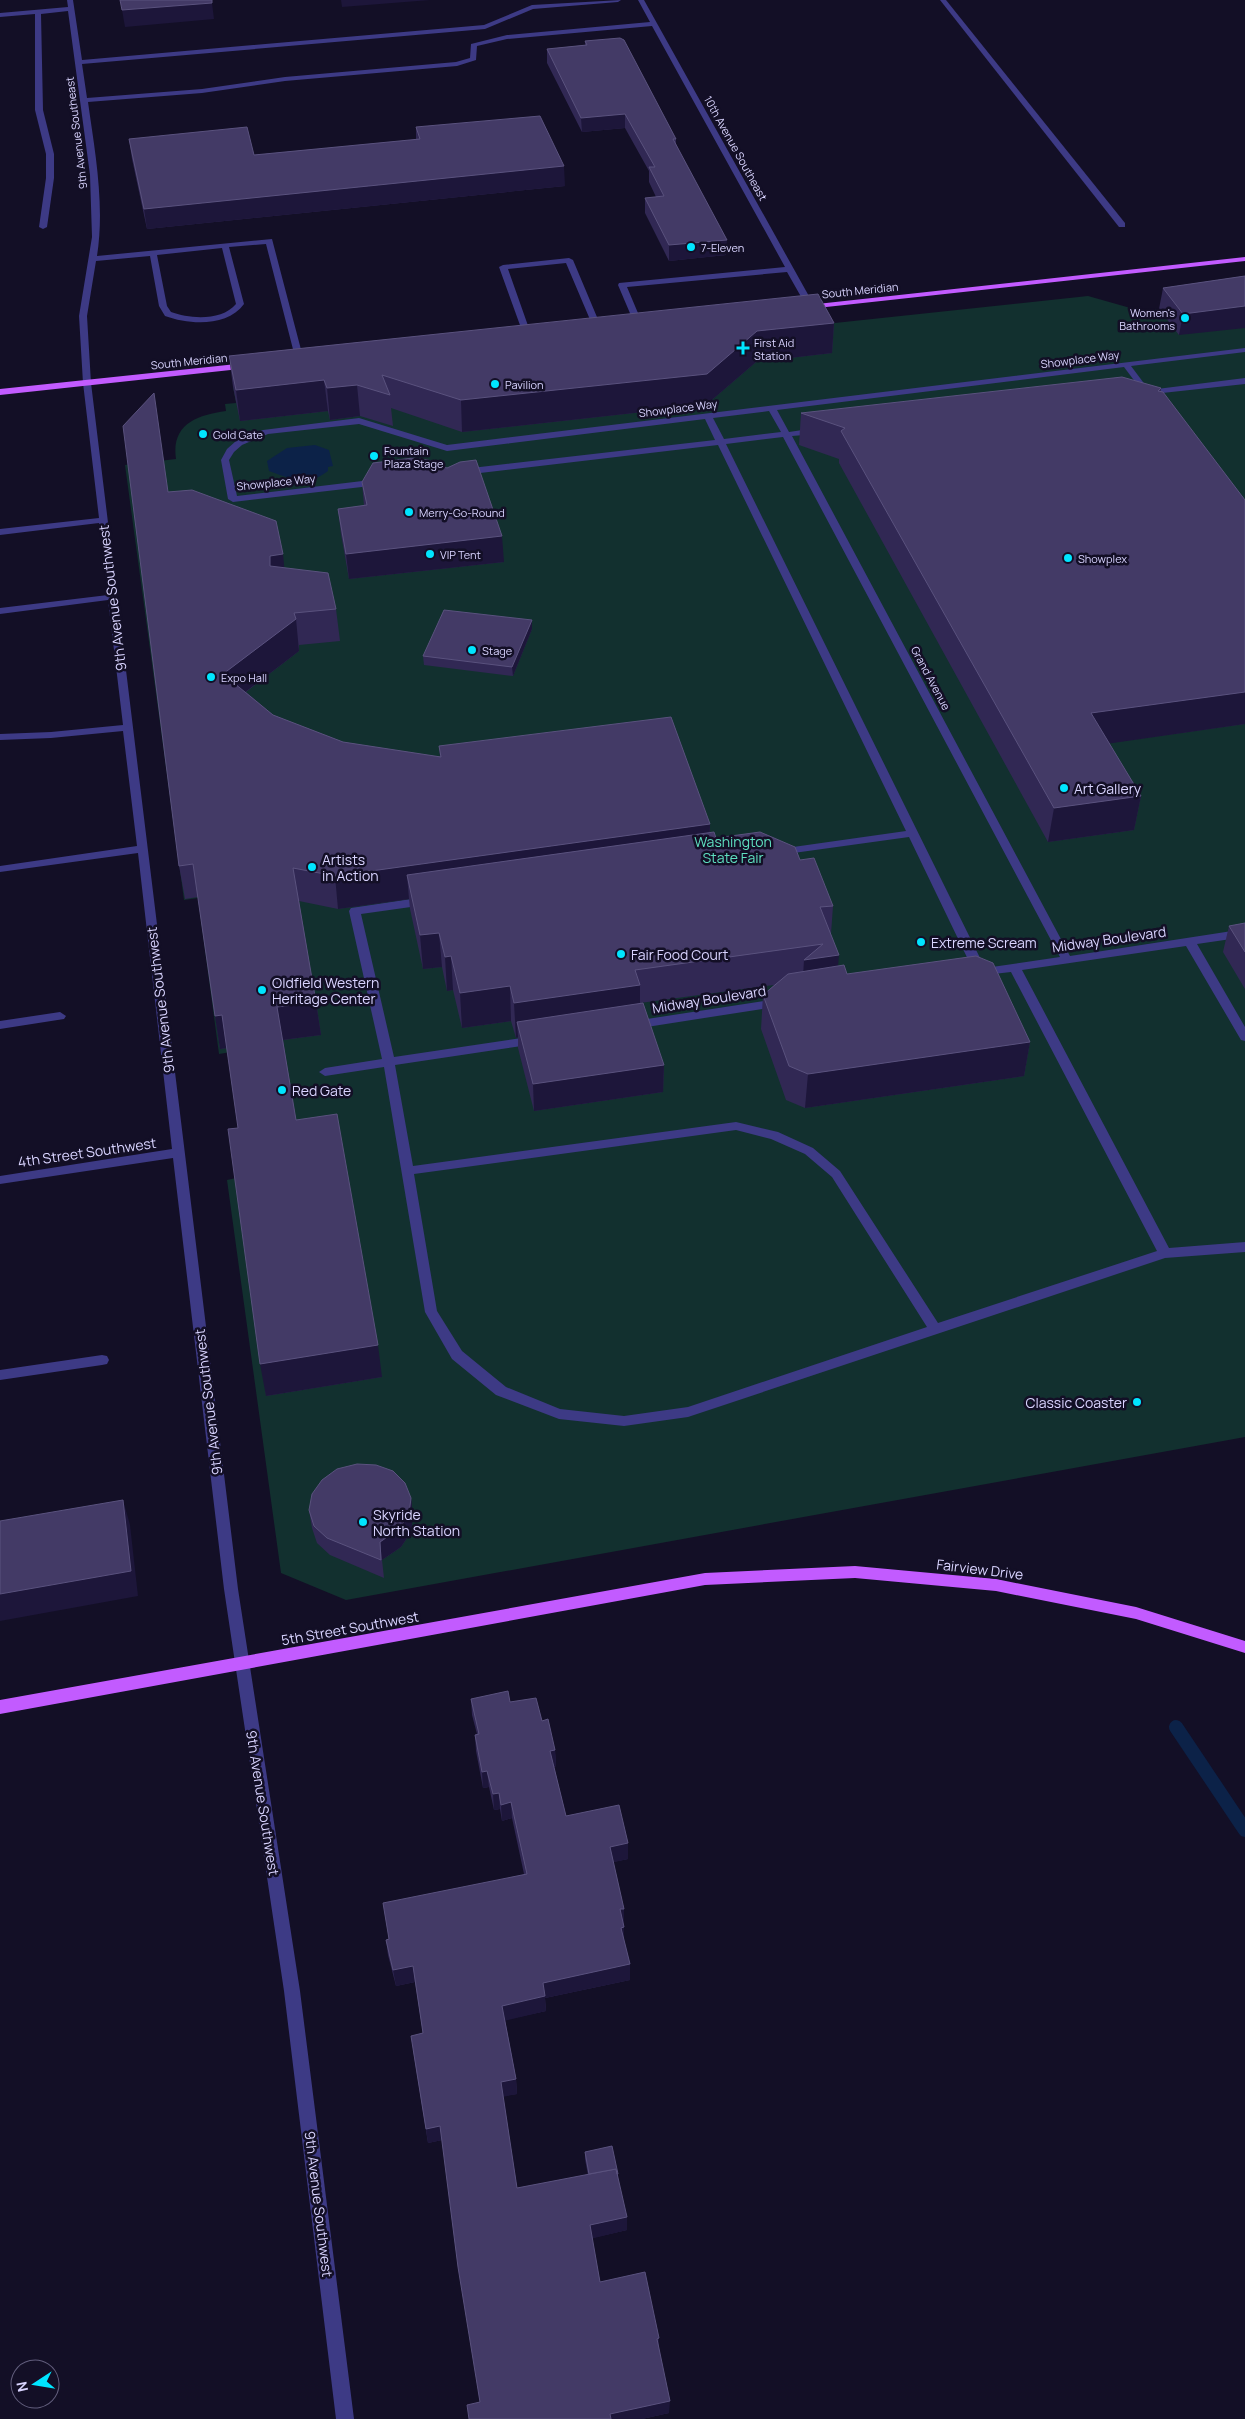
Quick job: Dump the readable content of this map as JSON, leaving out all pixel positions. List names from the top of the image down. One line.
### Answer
{"streets":{"main road":["South Meridian","Fairview Drive","5th Street Southwest"],"street":["9th Avenue Southeast","10th Avenue Southeast","Showplace Way","9th Avenue Southwest","Grand Avenue","Midway Boulevard","4th Street Southwest"]},"crossings":[["9th Avenue Southeast","South Meridian"],["9th Avenue Southeast","9th Avenue Southwest"],["10th Avenue Southeast","South Meridian"],["South Meridian","9th Avenue Southwest"],["Showplace Way","Grand Avenue"],["9th Avenue Southwest","4th Street Southwest"],["9th Avenue Southwest","5th Street Southwest"],["Grand Avenue","Midway Boulevard"],["Fairview Drive","5th Street Southwest"]],"parks":["Washington State Fair"],"places":{"other":["7-Eleven","Women's Bathrooms","Pavilion","Gold Gate","Fountain Plaza Stage","Merry-Go-Round","VIP Tent","Showplex","Stage","Expo Hall","Art Gallery","Artists in Action","Extreme Scream","Fair Food Court","Oldfield Western Heritage Center","Red Gate","Classic Coaster","Skyride North Station"],"health":["First Aid Station"]},"north":"left"}
